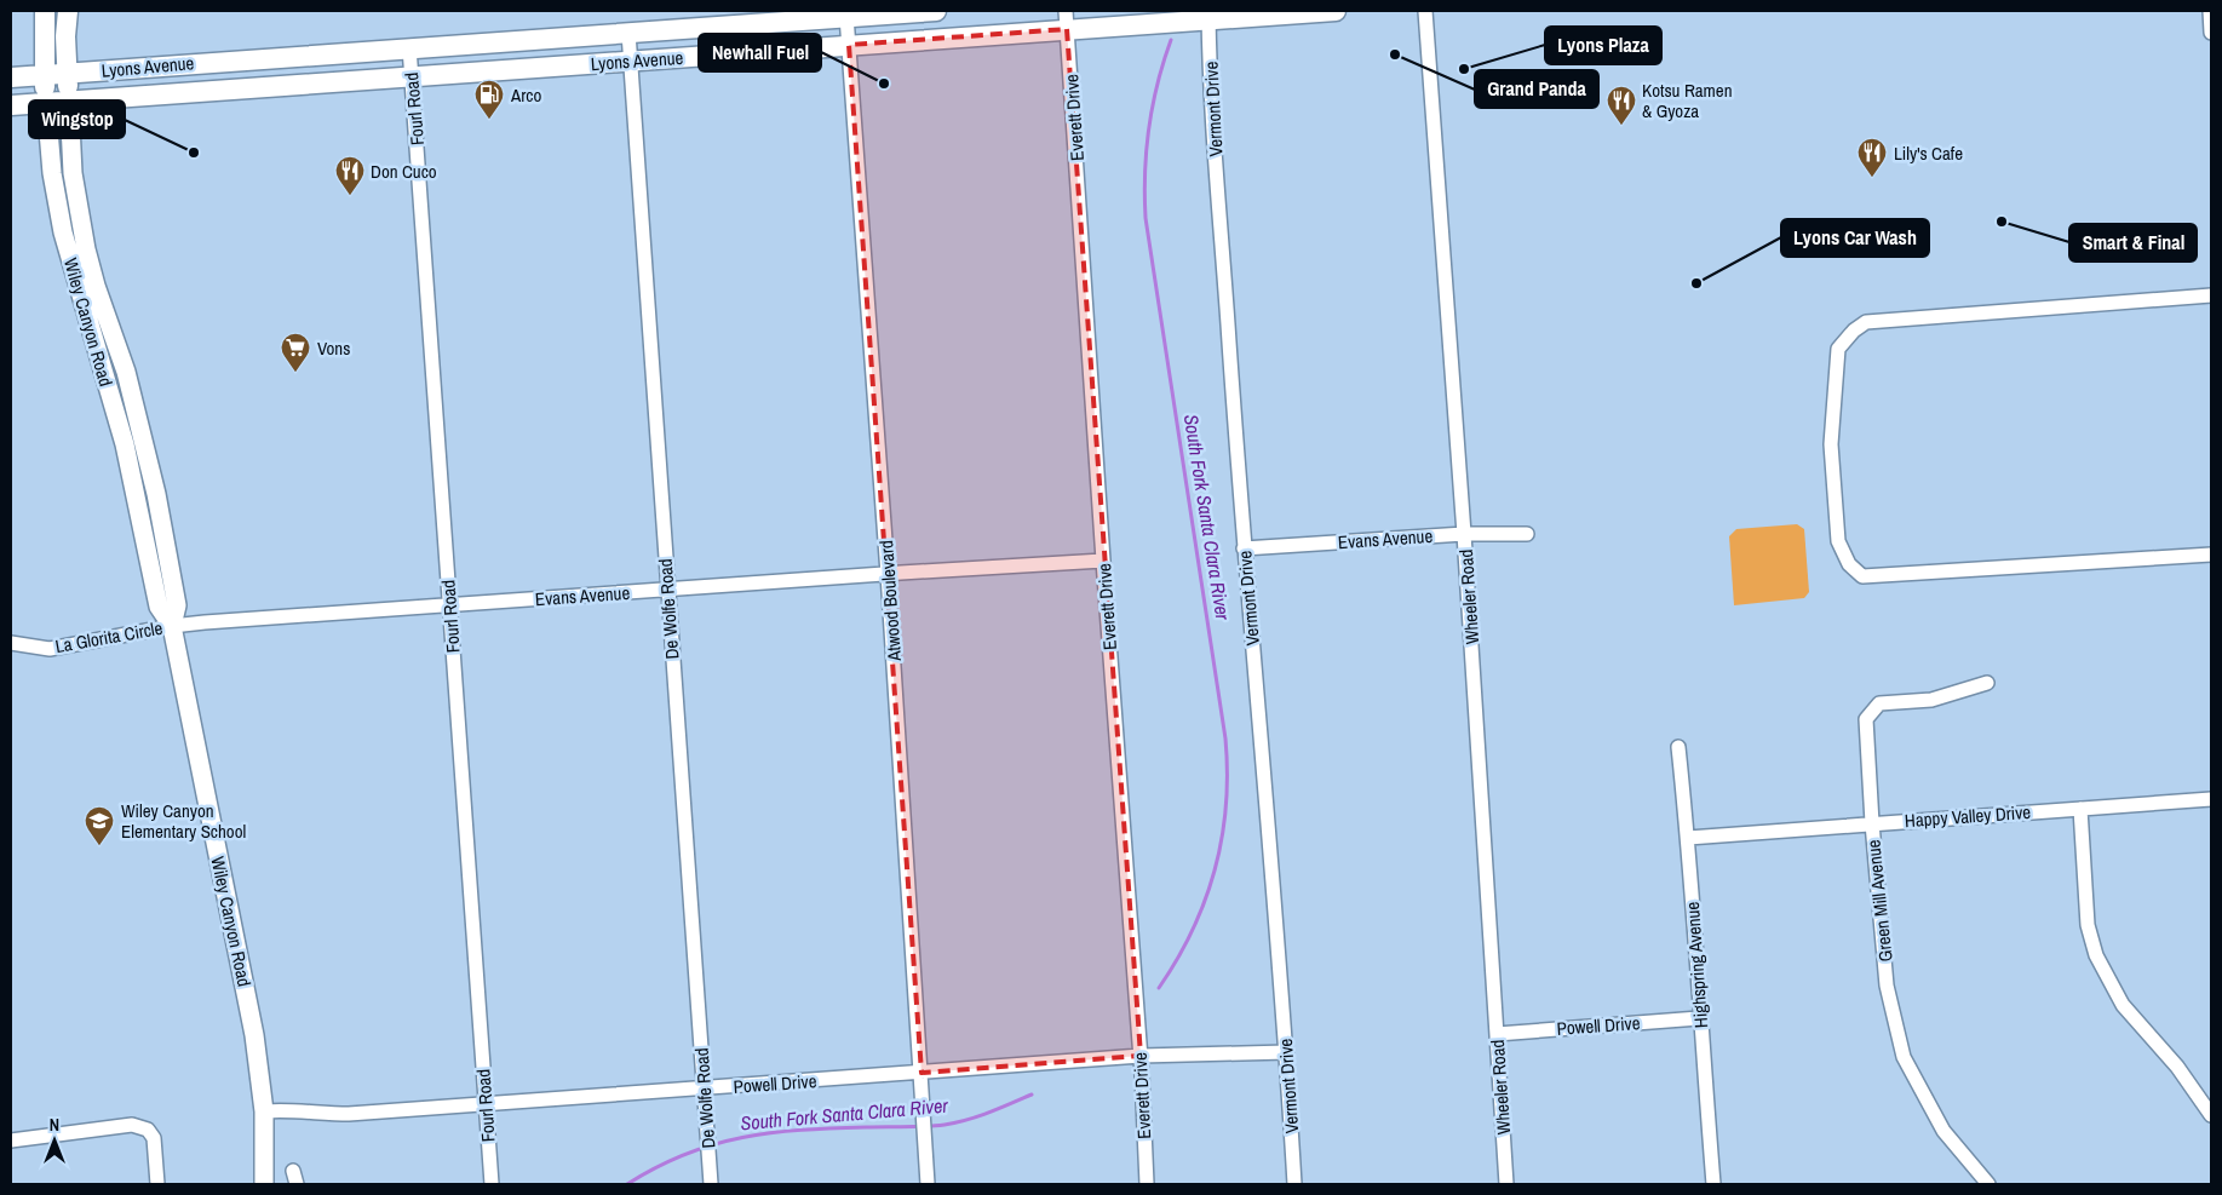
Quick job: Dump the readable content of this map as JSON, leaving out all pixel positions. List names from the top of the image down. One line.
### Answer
{"streets":{"main road":["Lyons Avenue","Wiley Canyon Road"],"street":["Fourl Road","Vermont Drive","Everett Drive","Evans Avenue","Wheeler Road","Atwood Boulevard","De Wolfe Road","La Glorita Circle","Happy Valley Drive","Green Mill Avenue","Highspring Avenue","Powell Drive"]},"crossings":[["Lyons Avenue","Fourl Road"],["Lyons Avenue","Vermont Drive"],["Lyons Avenue","Everett Drive"],["Lyons Avenue","Wiley Canyon Road"],["Lyons Avenue","Atwood Boulevard"],["Lyons Avenue","De Wolfe Road"],["Fourl Road","Evans Avenue"],["Fourl Road","Powell Drive"],["Vermont Drive","Evans Avenue"],["Vermont Drive","Powell Drive"],["Everett Drive","Evans Avenue"],["Everett Drive","Powell Drive"],["Wiley Canyon Road","Evans Avenue"],["Wiley Canyon Road","La Glorita Circle"],["Wiley Canyon Road","Powell Drive"],["Evans Avenue","Wheeler Road"],["Evans Avenue","Atwood Boulevard"],["Evans Avenue","De Wolfe Road"],["Evans Avenue","La Glorita Circle"],["Wheeler Road","Powell Drive"],["Atwood Boulevard","Powell Drive"],["De Wolfe Road","Powell Drive"],["Happy Valley Drive","Green Mill Avenue"],["Happy Valley Drive","Highspring Avenue"],["Highspring Avenue","Powell Drive"]],"water":["South Fork Santa Clara River"],"places":{"other":["Grand Panda","Lyons Plaza","Newhall Fuel","Wingstop","Smart & Final","Lyons Car Wash"],"fuel station":["Arco"],"restaurant":["Kotsu Ramen & Gyoza","Lily's Cafe","Don Cuco"],"supermarket":["Vons"],"school or university":["Wiley Canyon Elementary School"]},"north":"top"}
